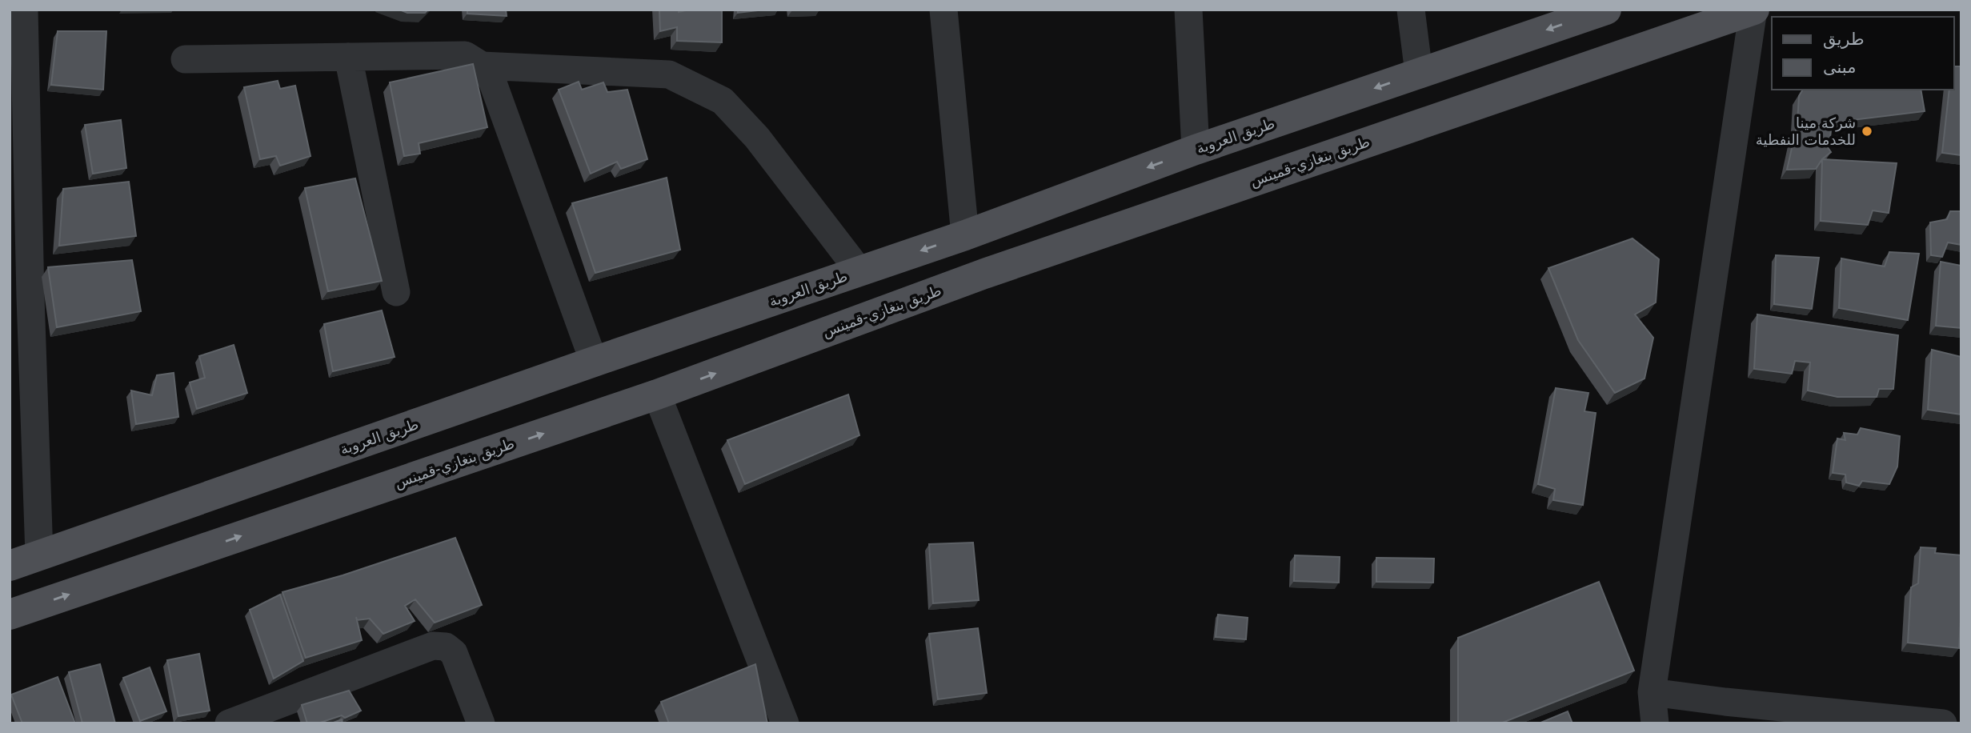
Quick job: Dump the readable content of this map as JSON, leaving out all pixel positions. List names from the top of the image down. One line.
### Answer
{"streets":{"main road":["طريق العروبة","طريق بنغازي-قمينس"]},"one_way":["طريق العروبة","طريق بنغازي-قمينس"],"places":["شركة مينا للخدمات النفطية"],"legend":["طريق","مبنى"]}
